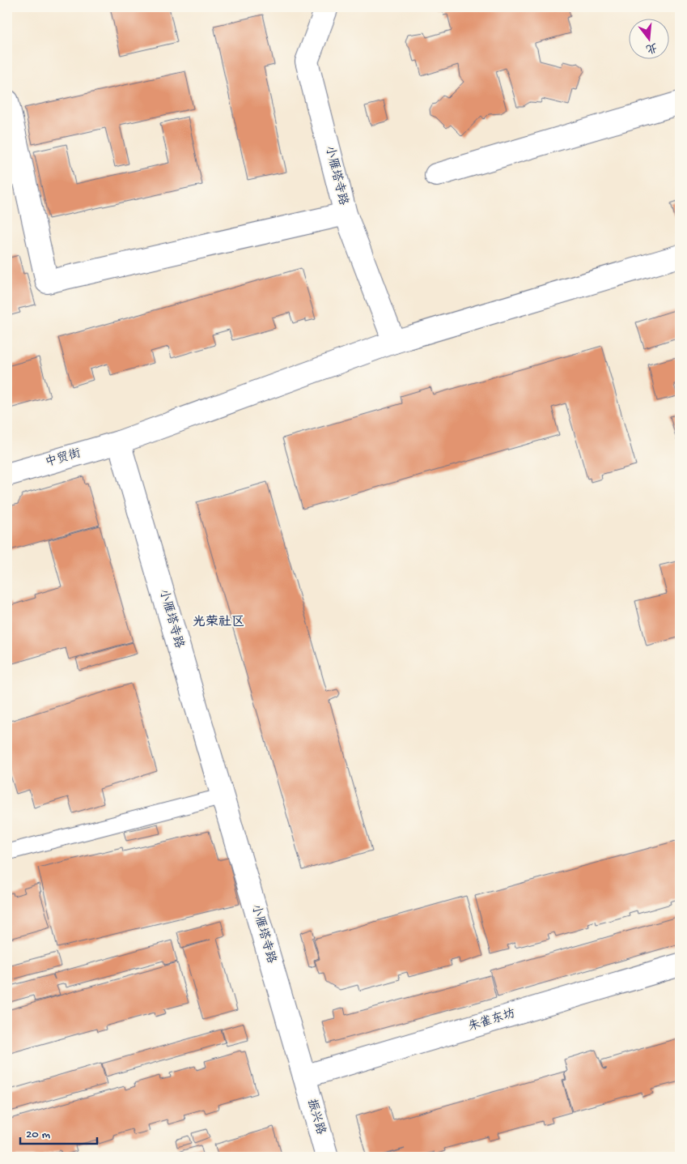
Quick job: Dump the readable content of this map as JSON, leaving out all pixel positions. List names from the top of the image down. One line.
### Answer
{"streets":{"street":["小雁塔寺路","中贸街","朱雀东坊","振兴路"]},"crossings":[["小雁塔寺路","中贸街"],["小雁塔寺路","朱雀东坊"],["小雁塔寺路","振兴路"],["朱雀东坊","振兴路"]],"districts":["光荣社区"],"scale_bar":"20 m","north":"bottom"}
